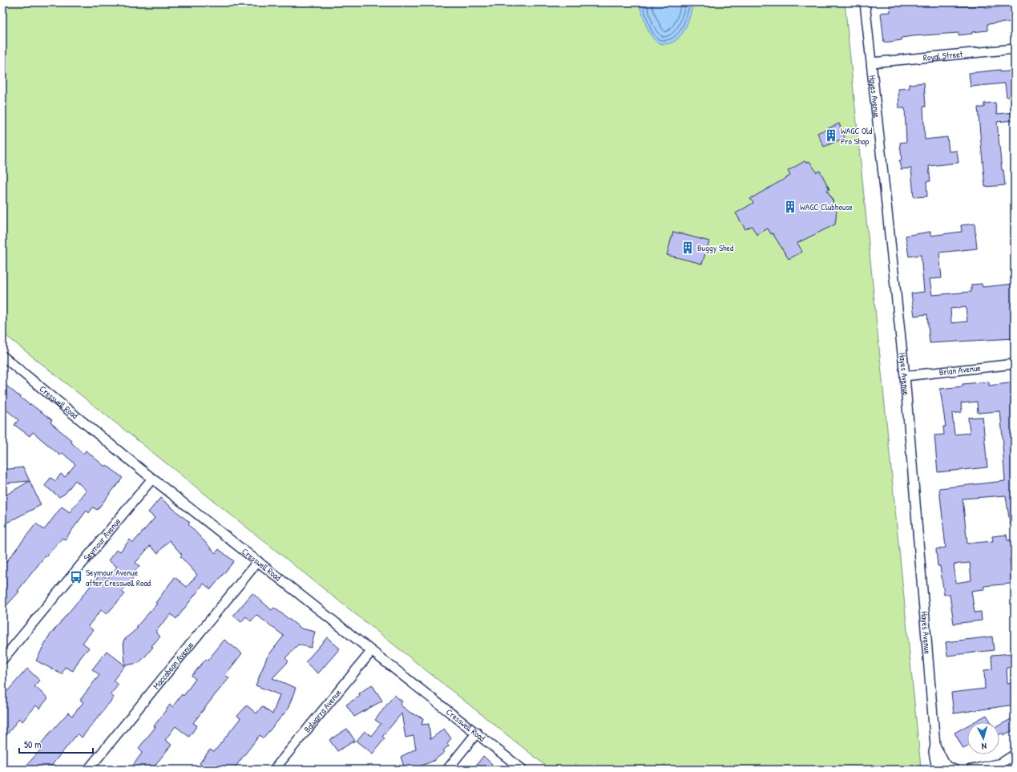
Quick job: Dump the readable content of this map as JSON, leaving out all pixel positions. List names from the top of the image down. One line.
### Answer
{"streets":{"street":["Royal Street","Hayes Avenue","Brian Avenue","Cresswell Road","Seymour Avenue","Maccabean Avenue","Balwarra Avenue"]},"crossings":[["Royal Street","Hayes Avenue"],["Hayes Avenue","Brian Avenue"],["Cresswell Road","Seymour Avenue"],["Cresswell Road","Maccabean Avenue"],["Cresswell Road","Balwarra Avenue"]],"places":{"building":["WAGC Old Pro Shop","WAGC Clubhouse","Buggy Shed"],"bus stop":["Seymour Avenue after Cresswell Road"]},"scale_bar":"50 m","north":"bottom"}
